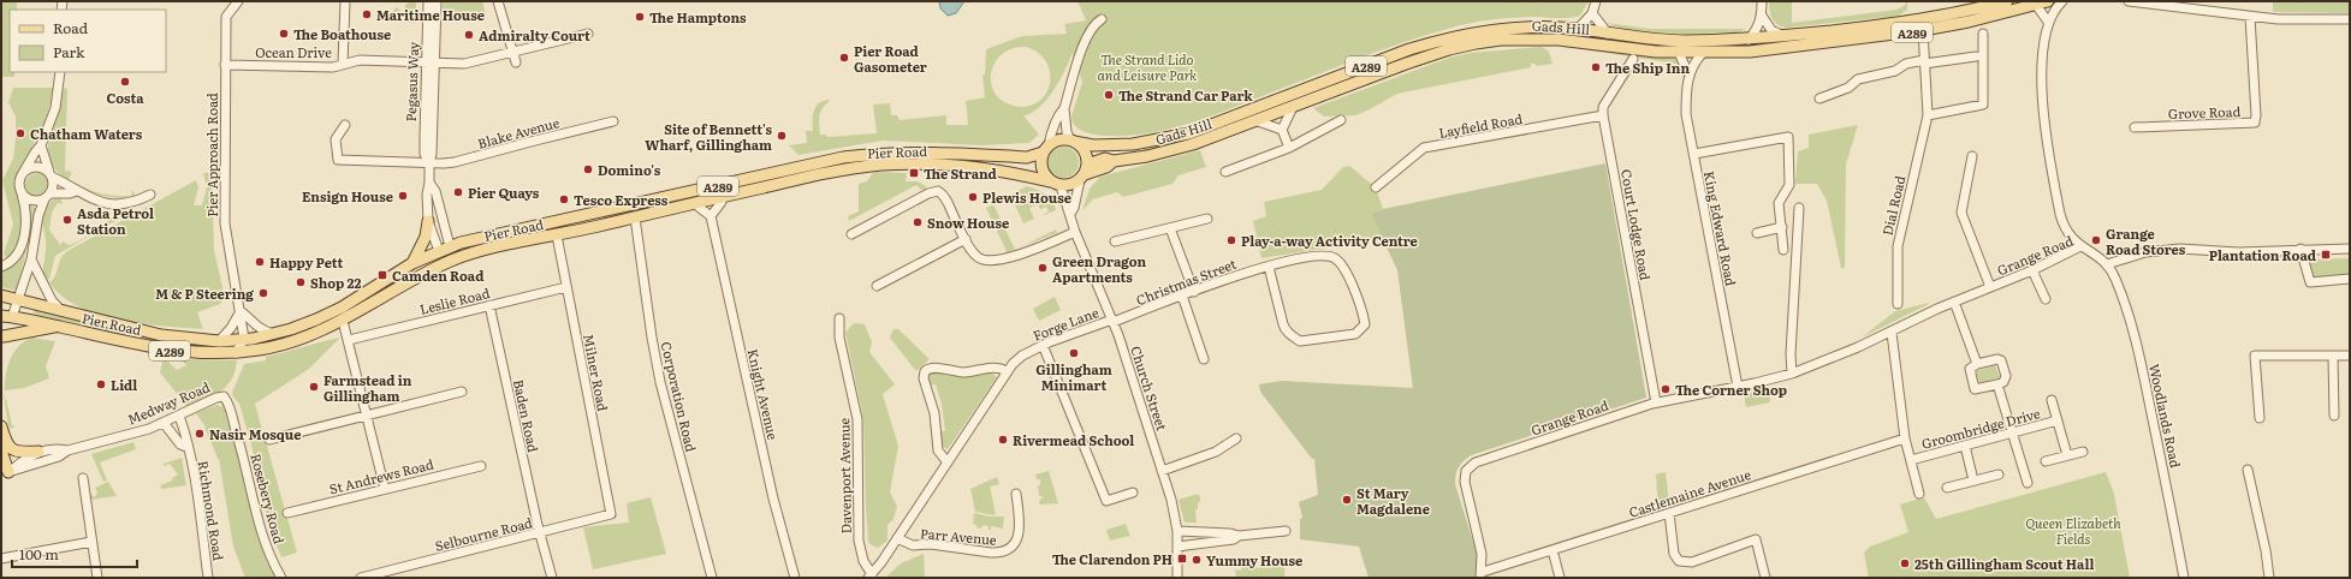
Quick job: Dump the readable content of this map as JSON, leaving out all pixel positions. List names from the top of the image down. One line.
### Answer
{"streets":{"main road":["Gads Hill","A289","Pegasus Way","Pier Road"],"street":["Ocean Drive","Grove Road","Layfield Road","Blake Avenue","Pier Approach Road","Dial Road","Court Lodge Road","King Edward Road","Grange Road","Christmas Street","Leslie Road","Forge Lane","Milner Road","Church Street","Knight Avenue","Corporation Road","Medway Road","Baden Road","Woodlands Road","Groombridge Drive","St Andrews Road","Davenport Avenue","Castlemaine Avenue","Rosebery Road","Richmond Road","Selbourne Road","Parr Avenue"]},"crossings":[["Gads Hill","A289"],["Gads Hill","Pier Road"],["Gads Hill","Dial Road"],["Gads Hill","King Edward Road"],["Gads Hill","Church Street"],["A289","Pier Road"],["A289","Church Street"],["Ocean Drive","Pegasus Way"],["Ocean Drive","Pier Approach Road"],["Pegasus Way","Blake Avenue"],["Pegasus Way","Pier Road"],["Layfield Road","Court Lodge Road"],["Pier Road","Pier Approach Road"],["Pier Road","Milner Road"],["Pier Road","Church Street"],["Pier Road","Corporation Road"],["Court Lodge Road","Grange Road"],["King Edward Road","Grange Road"],["Grange Road","Woodlands Road"],["Grange Road","Castlemaine Avenue"],["Christmas Street","Forge Lane"],["Christmas Street","Church Street"],["Leslie Road","Milner Road"],["Leslie Road","Baden Road"],["Forge Lane","Church Street"],["Forge Lane","Parr Avenue"],["Milner Road","Selbourne Road"],["Medway Road","Rosebery Road"],["Medway Road","Richmond Road"],["Baden Road","Selbourne Road"]],"parks":["The Strand Lido and Leisure Park","Queen Elizabeth Fields"],"places":{"other":["Maritime House","The Hamptons","The Boathouse","Admiralty Court","Pier Road Gasometer","The Ship Inn","Costa","The Strand Car Park","Chatham Waters","Site of Bennett's Wharf, Gillingham","Domino's","Pier Quays","Ensign House","Plewis House","Tesco Express","Asda Petrol Station","Snow House","Play-a-way Activity Centre","Grange Road Stores","Happy Pett","Green Dragon Apartments","Shop 22","M & P Steering","Gillingham Minimart","Lidl","Farmstead in Gillingham","The Corner Shop","Nasir Mosque","Rivermead School","St Mary Magdalene","Yummy House","25th Gillingham Scout Hall"],"transit":["The Strand","Plantation Road","Camden Road","The Clarendon PH"]},"legend":["Road","Park"],"scale_bar":"100 m"}
